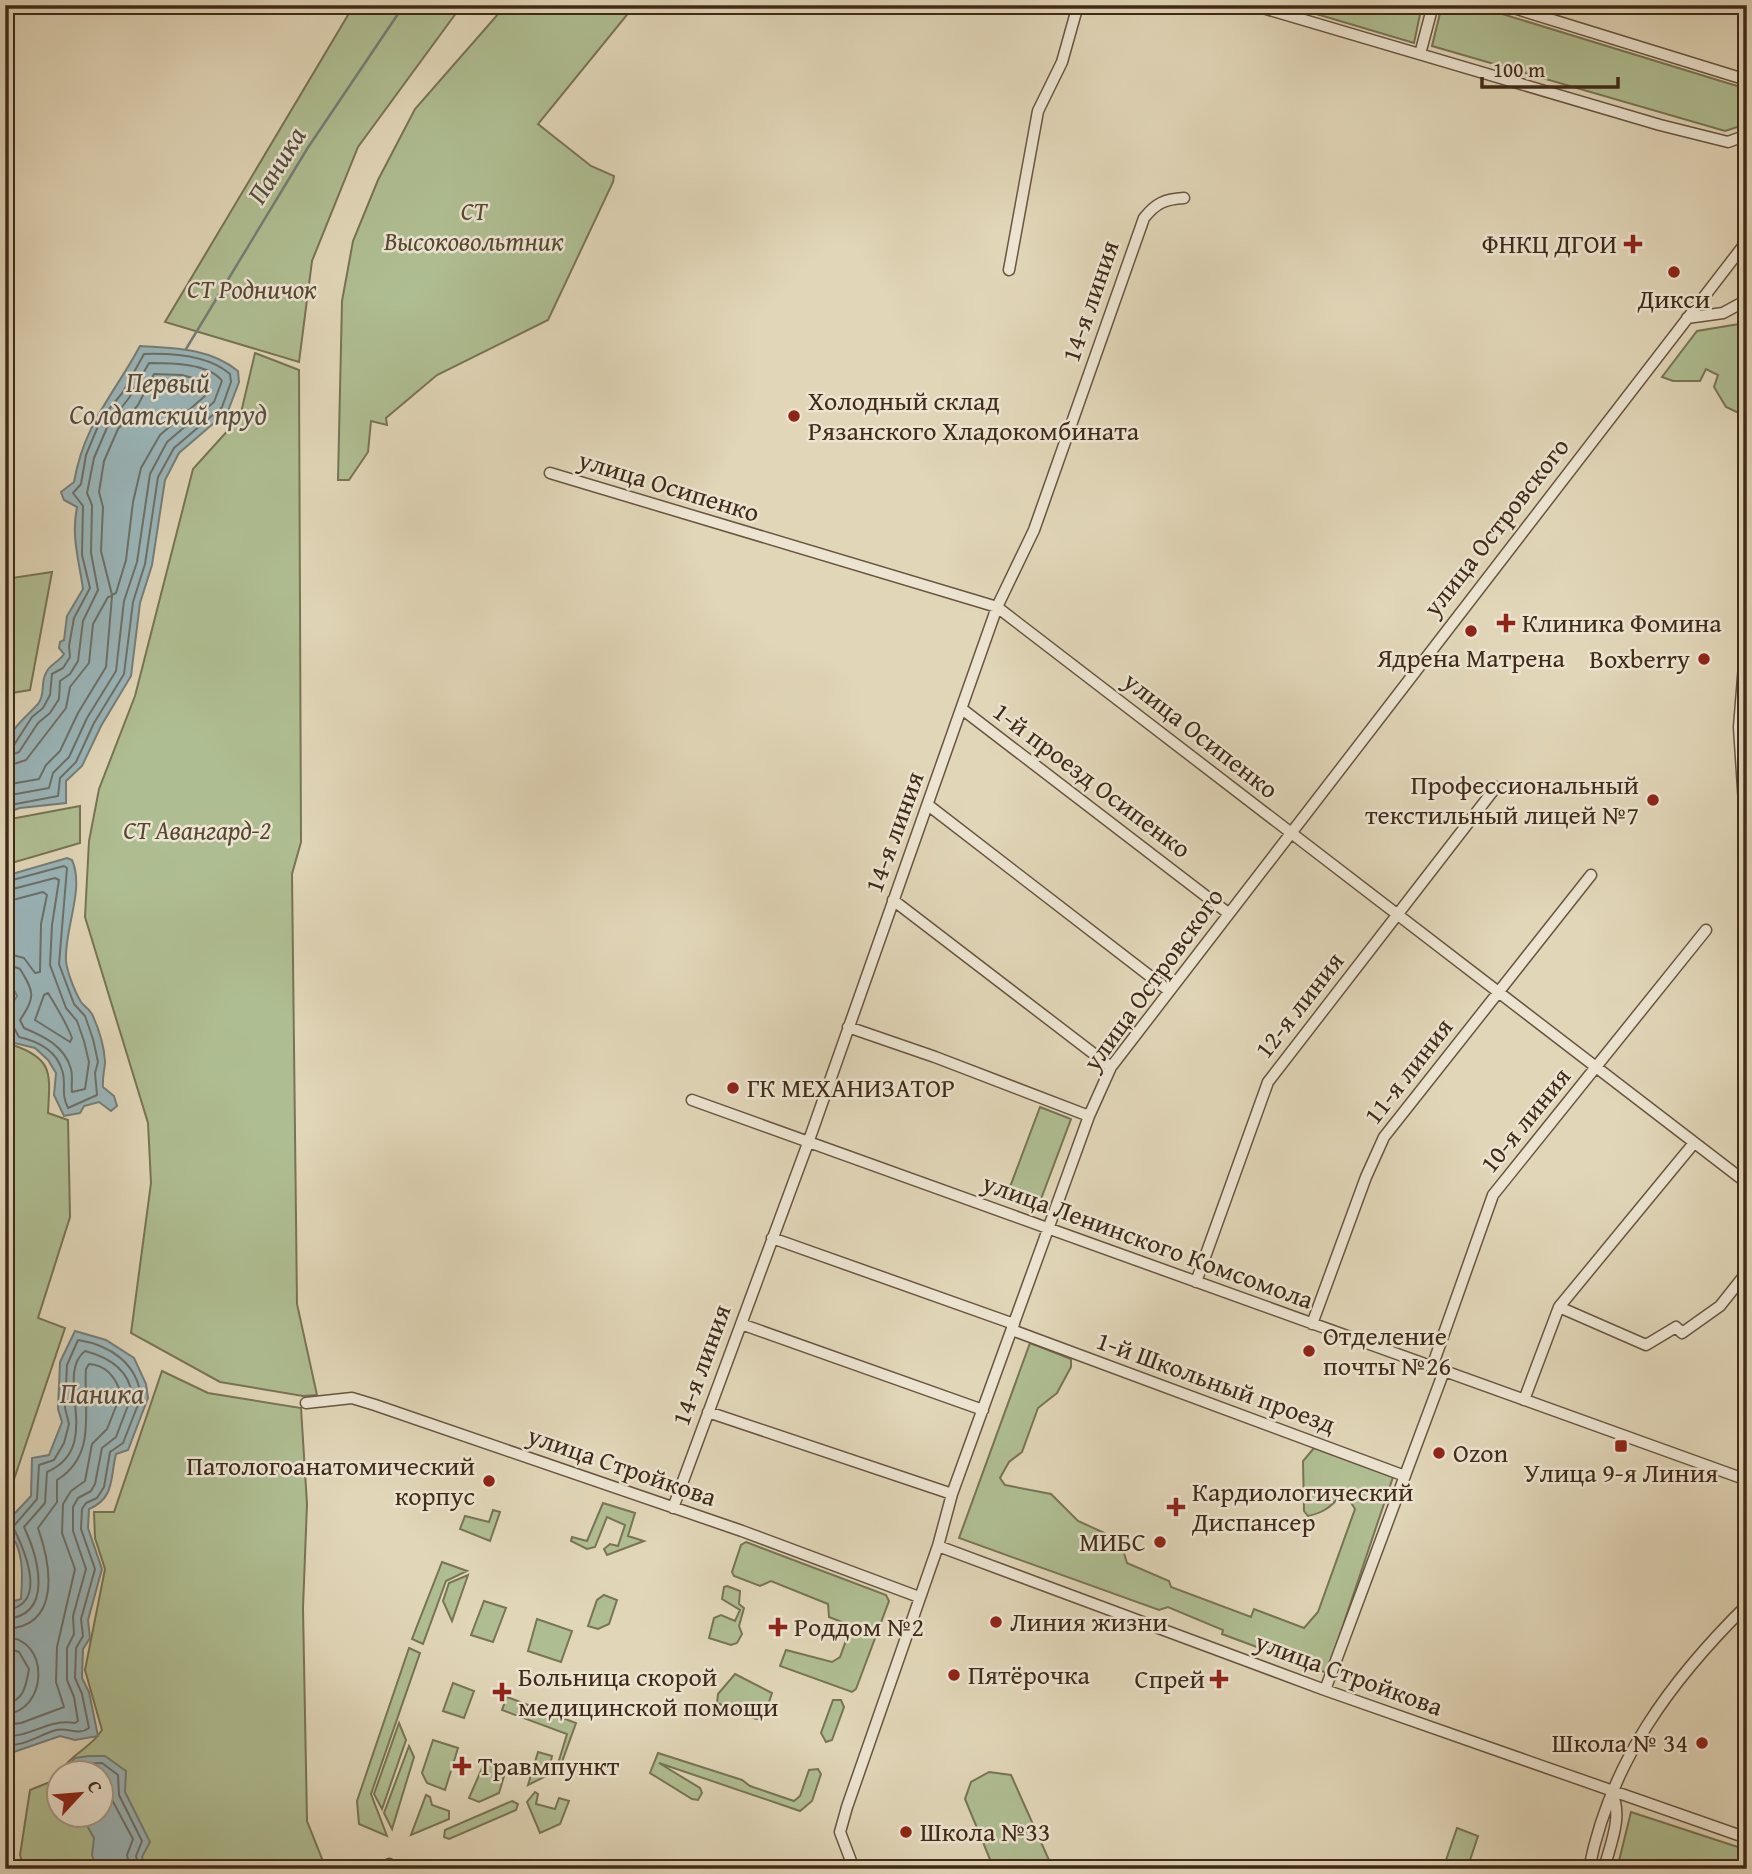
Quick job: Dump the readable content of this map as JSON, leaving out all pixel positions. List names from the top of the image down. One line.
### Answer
{"streets":{"street":["14-я линия","улица Осипенко","улица Островского","1-й проезд Осипенко","12-я линия","11-я линия","10-я линия","улица Ленинского Комсомола","1-й Школьный проезд","улица Стройкова"]},"crossings":[["14-я линия","улица Осипенко"],["14-я линия","1-й проезд Осипенко"],["14-я линия","улица Ленинского Комсомола"],["14-я линия","1-й Школьный проезд"],["14-я линия","улица Стройкова"],["улица Осипенко","улица Островского"],["улица Осипенко","12-я линия"],["улица Осипенко","11-я линия"],["улица Осипенко","10-я линия"],["улица Островского","1-й проезд Осипенко"],["улица Островского","улица Ленинского Комсомола"],["улица Островского","1-й Школьный проезд"],["улица Островского","улица Стройкова"],["12-я линия","улица Ленинского Комсомола"],["11-я линия","улица Ленинского Комсомола"],["10-я линия","улица Ленинского Комсомола"]],"water":["Паника","Первый Солдатский пруд"],"parks":["СТ Высоковольтник","СТ Родничок","СТ Авангард-2"],"places":{"health":["ФНКЦ ДГОИ","Клиника Фомина","Кардиологический Диспансер","Роддом №2","Спрей","Больница скорой медицинской помощи","Травмпункт"],"other":["Дикси","Холодный склад Рязанского Хладокомбината","Ядрена Матрена","Boxberry","Профессиональный текстильный лицей №7","ГК МЕХАНИЗАТОР","Отделение почты №26","Ozon","Патологоанатомический корпус","МИБС","Линия жизни","Пятёрочка","Школа № 34","Школа №33"],"transit":["Улица 9-я Линия"]},"scale_bar":"100 m","north":"top right"}
